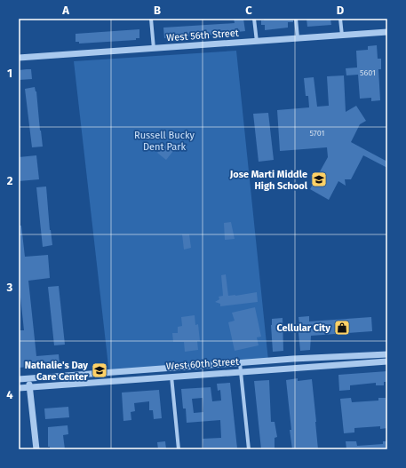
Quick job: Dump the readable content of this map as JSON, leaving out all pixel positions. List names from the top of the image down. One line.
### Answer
{"streets":{"street":["West 56th Street","West 60th Street"]},"parks":["Russell Bucky Dent Park"],"places":{"school or university":["Jose Marti Middle High School","Nathalie's Day Care Center"],"shop":["Cellular City"]},"house_numbers":["5601","5701"],"grid":{"columns":["A","B","C","D"],"rows":["1","2","3","4"]}}
